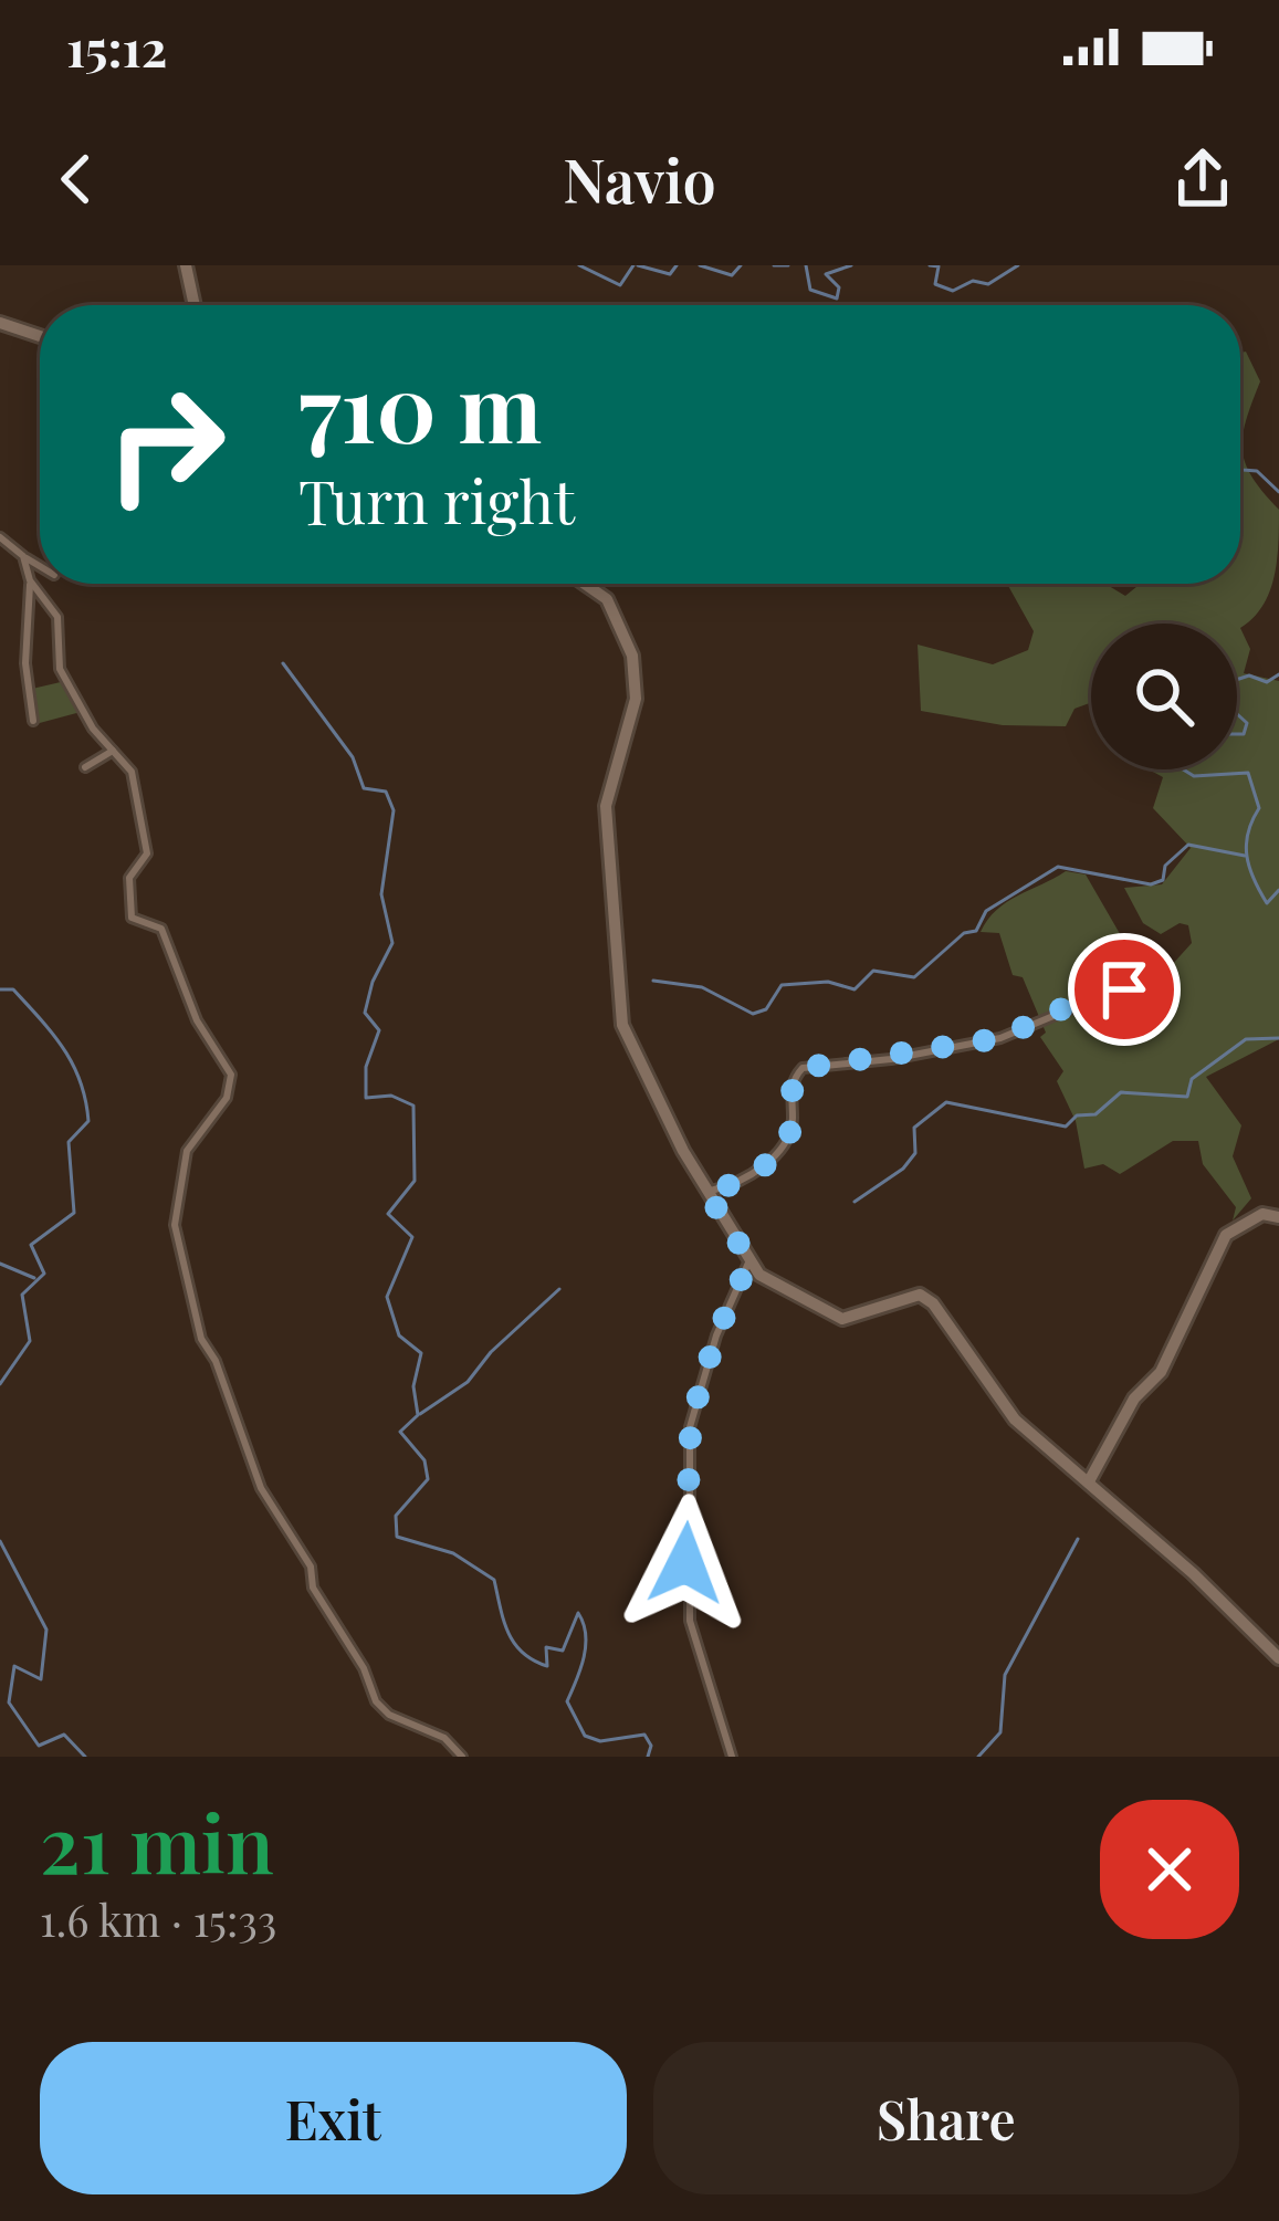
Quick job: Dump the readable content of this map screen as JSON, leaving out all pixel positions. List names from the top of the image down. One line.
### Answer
{"page":{"status":"15:12","header":"Navio","turn":["710 m","Turn right"],"heading":["21 min","1.6 km · 15:33"],"buttons":["Exit","Share"]}}
